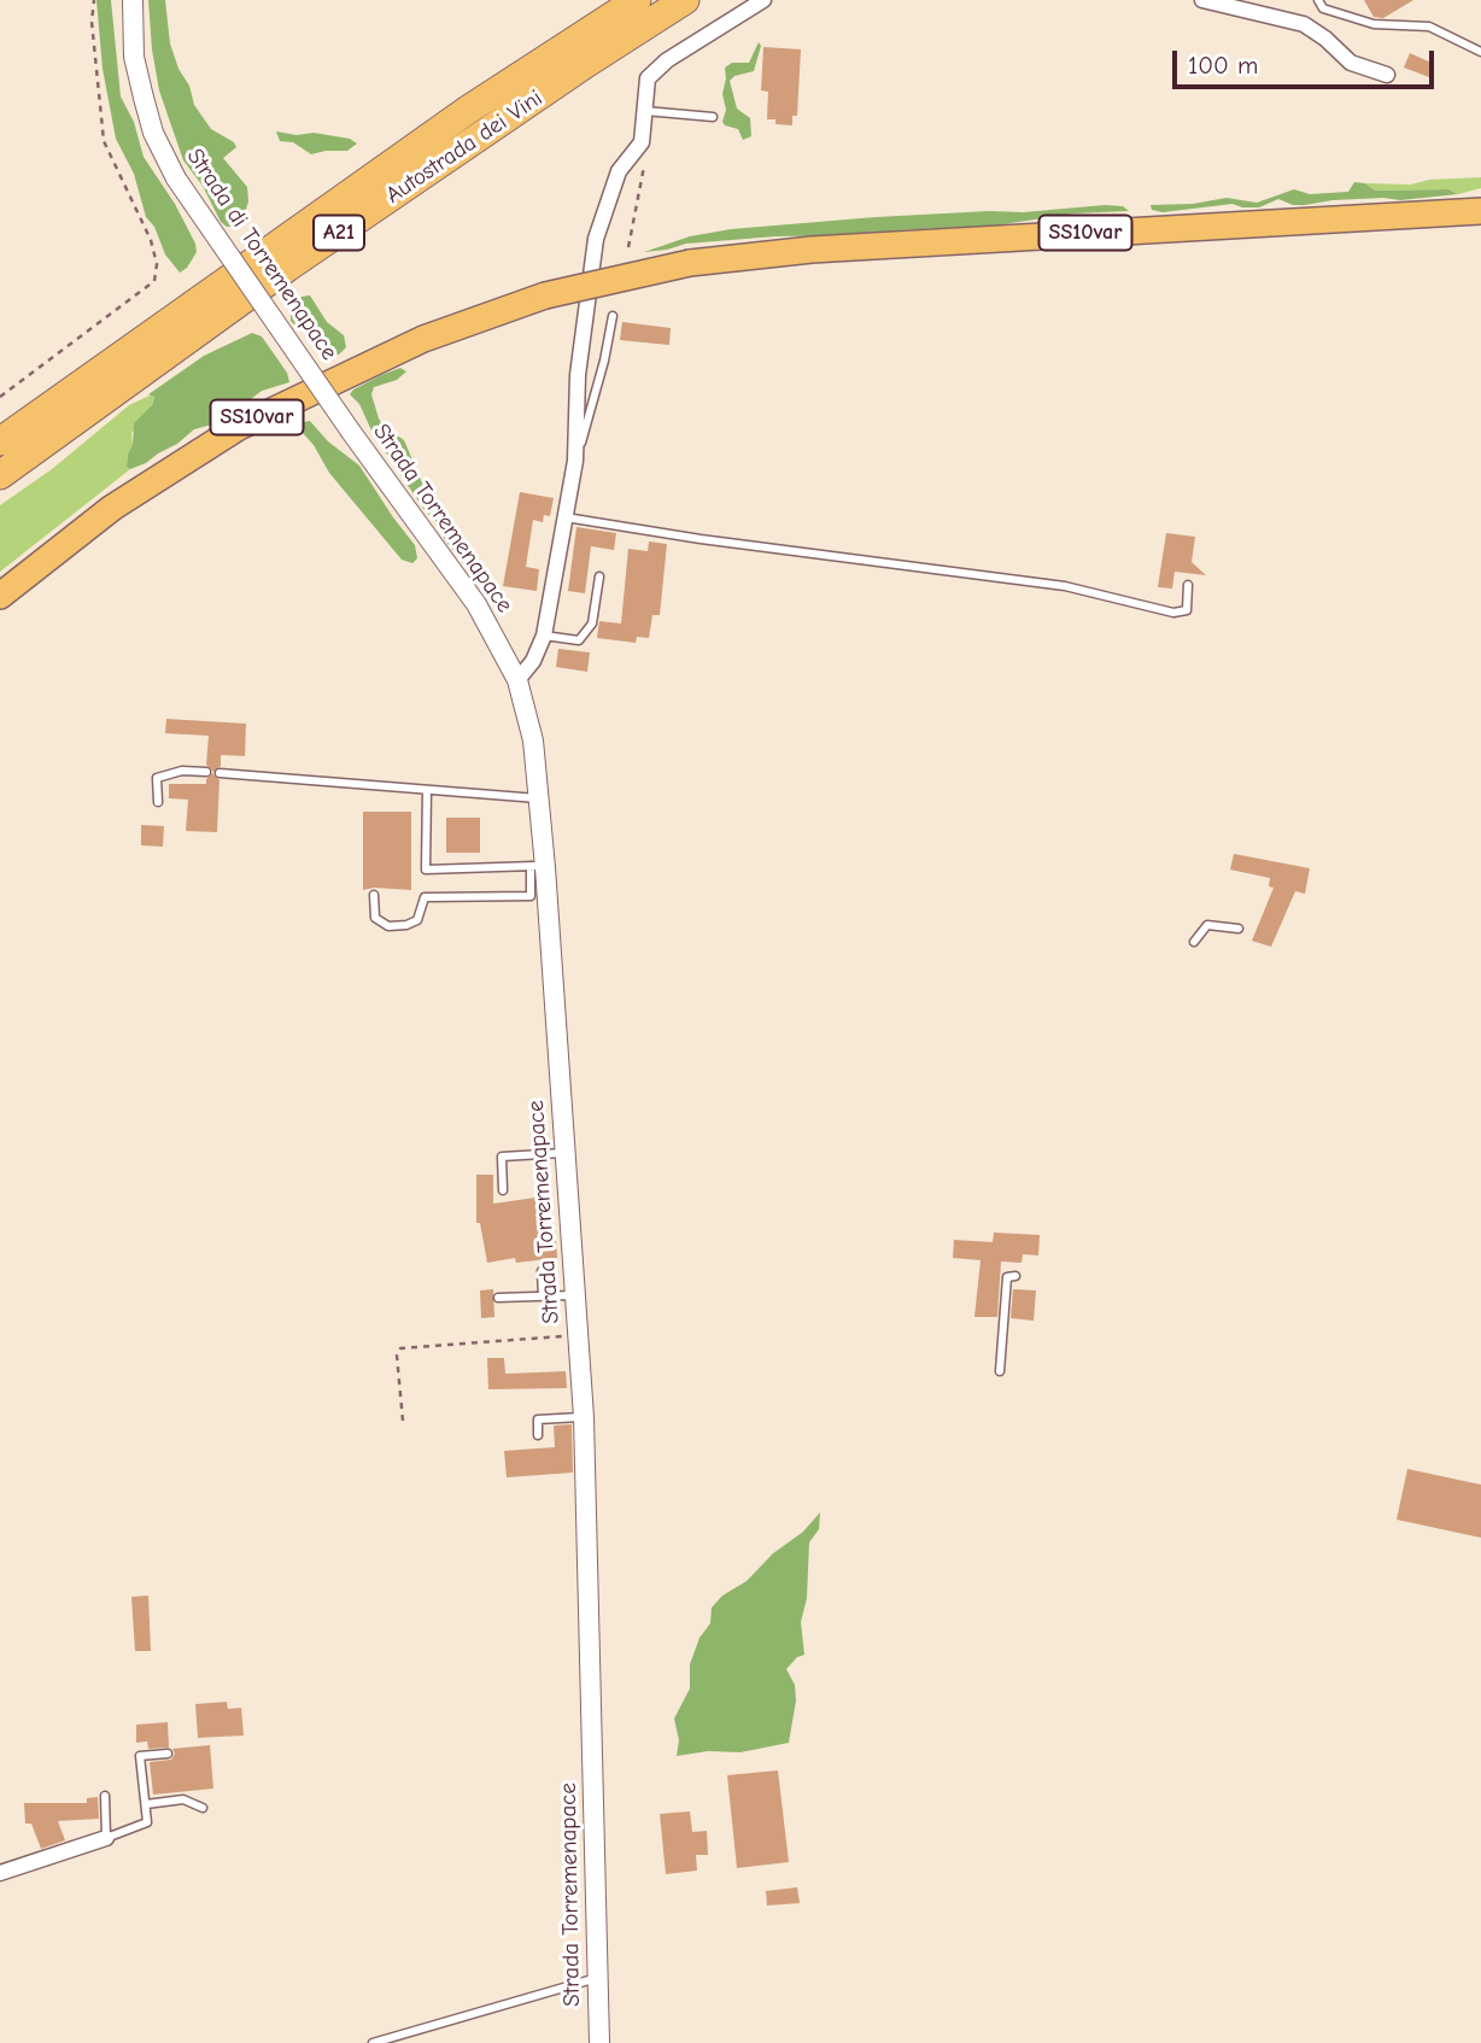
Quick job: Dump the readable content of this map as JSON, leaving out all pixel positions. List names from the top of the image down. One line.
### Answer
{"streets":{"highway":["Autostrada dei Vini","A21","SS10var"],"street":["Strada di Torremenapace","Strada Torremenapace"]},"crossings":[["Strada di Torremenapace","Strada Torremenapace"]],"scale_bar":"100 m"}
